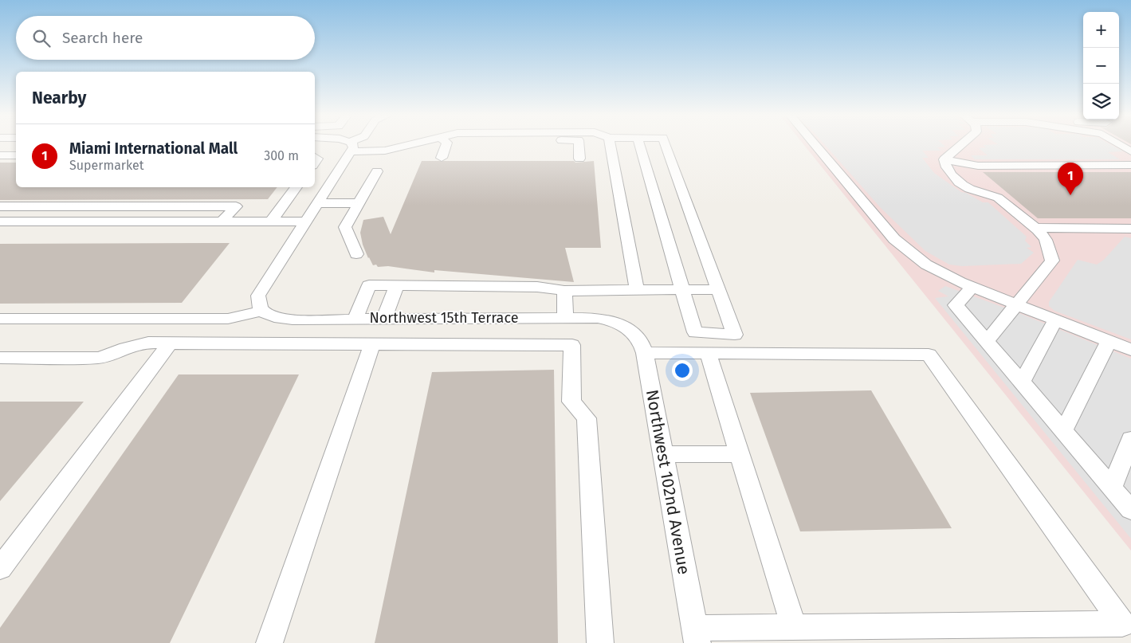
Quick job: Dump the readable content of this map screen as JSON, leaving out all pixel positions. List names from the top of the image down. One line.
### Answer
{"streets":{"street":["Northwest 15th Terrace","Northwest 102nd Avenue"]},"crossings":[["Northwest 15th Terrace","Northwest 102nd Avenue"]],"page":{"map_buttons":["+","−"],"search":"Search here","heading":"Nearby","list":[{"mark":"1","name":"Miami International Mall","note":"Supermarket","value":"300 m"}],"pins":"1"}}
